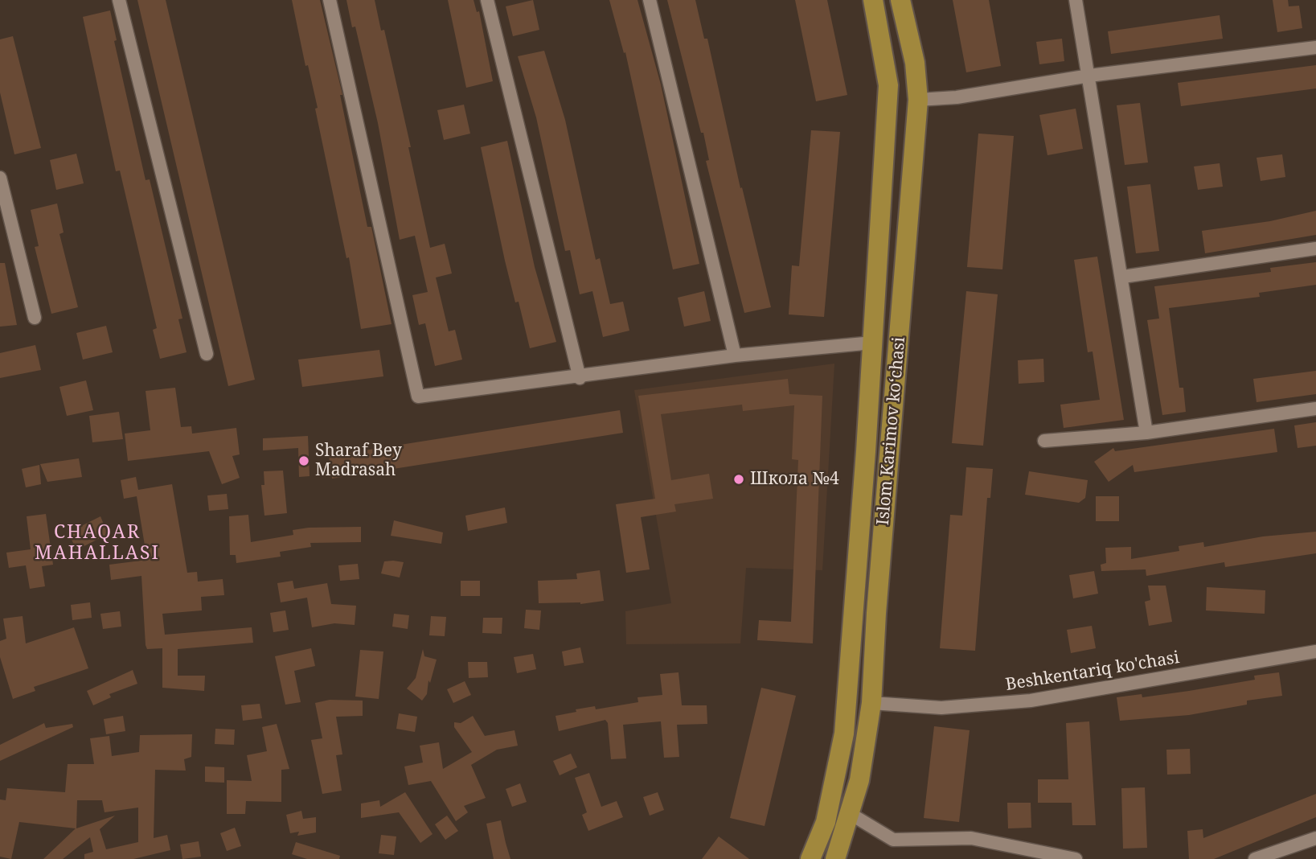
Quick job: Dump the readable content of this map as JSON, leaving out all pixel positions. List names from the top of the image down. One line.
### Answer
{"streets":{"main road":["Islom Karimov ko‘chasi"],"street":["Beshkentariq ko'chasi"]},"crossings":[["Islom Karimov ko‘chasi","Beshkentariq ko'chasi"]],"districts":["CHAQAR MAHALLASI"],"places":["Sharaf Bey Madrasah","Школа №4"]}
